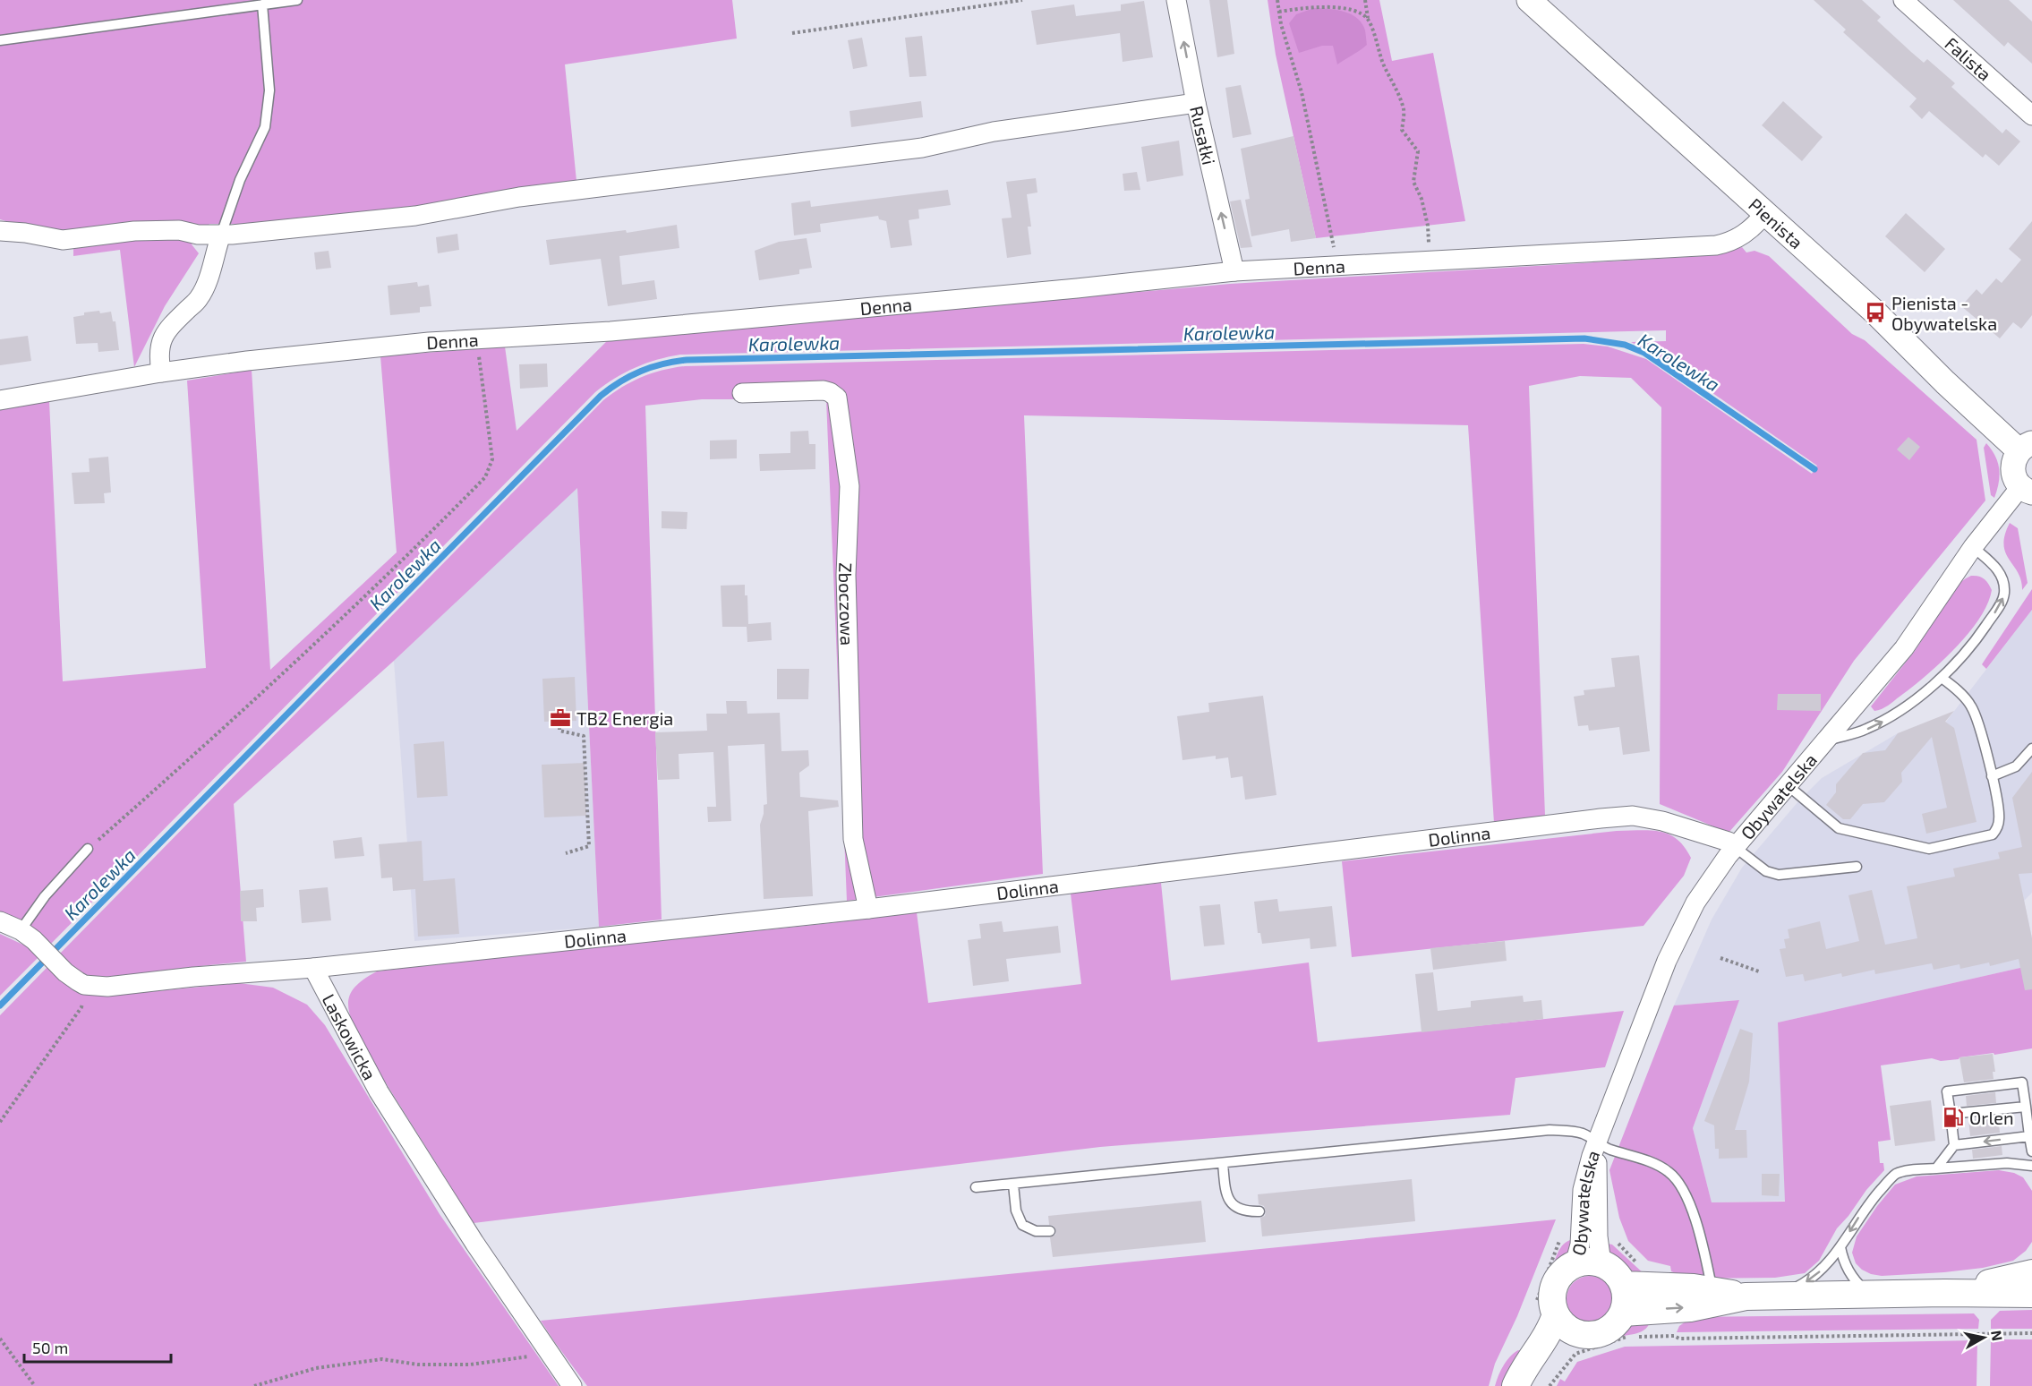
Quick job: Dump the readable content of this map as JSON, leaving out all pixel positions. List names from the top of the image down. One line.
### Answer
{"streets":{"street":["Falista","Rusałki","Pienista","Denna","Zboczowa","Obywatelska","Dolinna","Laskowicka"]},"crossings":[["Rusałki","Denna"],["Pienista","Denna"],["Zboczowa","Dolinna"],["Obywatelska","Dolinna"],["Dolinna","Laskowicka"]],"one_way":["Rusałki"],"water":["Karolewka"],"places":{"bus stop":["Pienista - Obywatelska"],"office":["TB2 Energia"],"fuel station":["Orlen"]},"scale_bar":"50 m","north":"right"}
